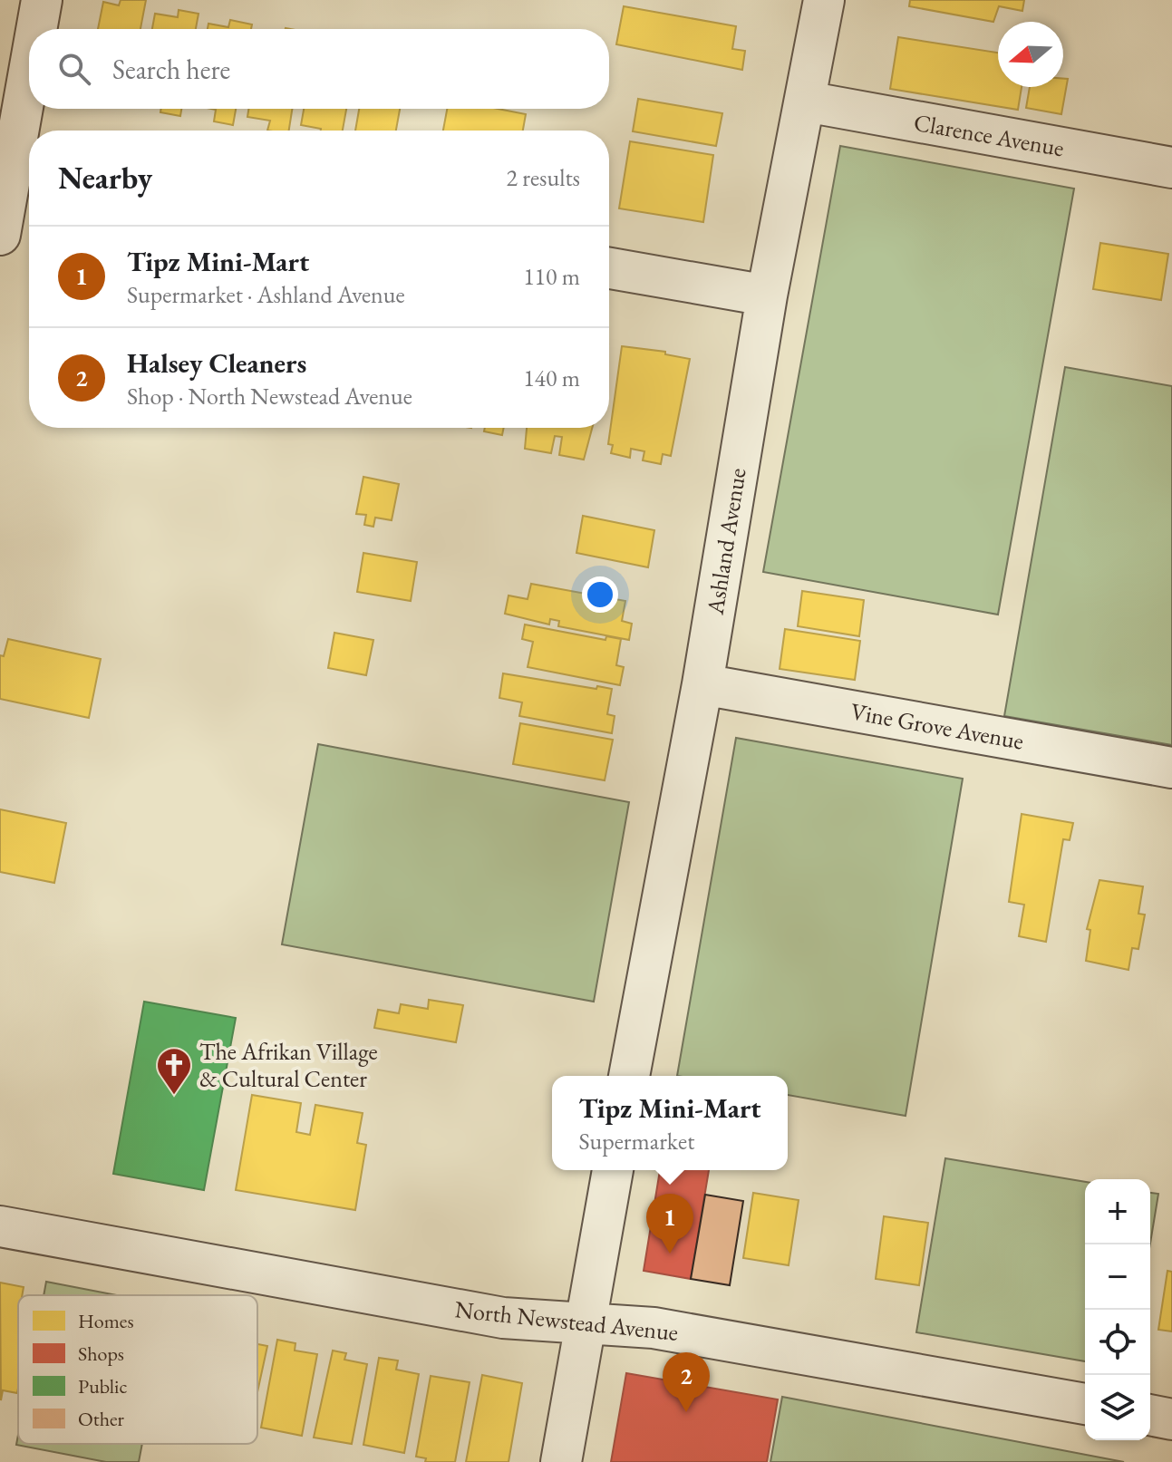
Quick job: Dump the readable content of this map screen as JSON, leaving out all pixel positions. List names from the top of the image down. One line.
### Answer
{"streets":{"street":["Clarence Avenue","Ashland Avenue","Vine Grove Avenue","North Newstead Avenue"]},"crossings":[["Clarence Avenue","Ashland Avenue"],["Ashland Avenue","Vine Grove Avenue"]],"places":{"church":["The Afrikan Village & Cultural Center"]},"legend":["Homes","Shops","Public","Other"],"north":"left","page":{"search":"Search here","heading":["Nearby","2 results"],"list":[{"mark":"1","name":"Tipz Mini-Mart","note":"Supermarket · Ashland Avenue","value":"110 m"},{"mark":"2","name":"Halsey Cleaners","note":"Shop · North Newstead Avenue","value":"140 m"}],"popup":["Tipz Mini-Mart","Supermarket"],"map_buttons":["+","−"],"pins":["1","2"]}}
